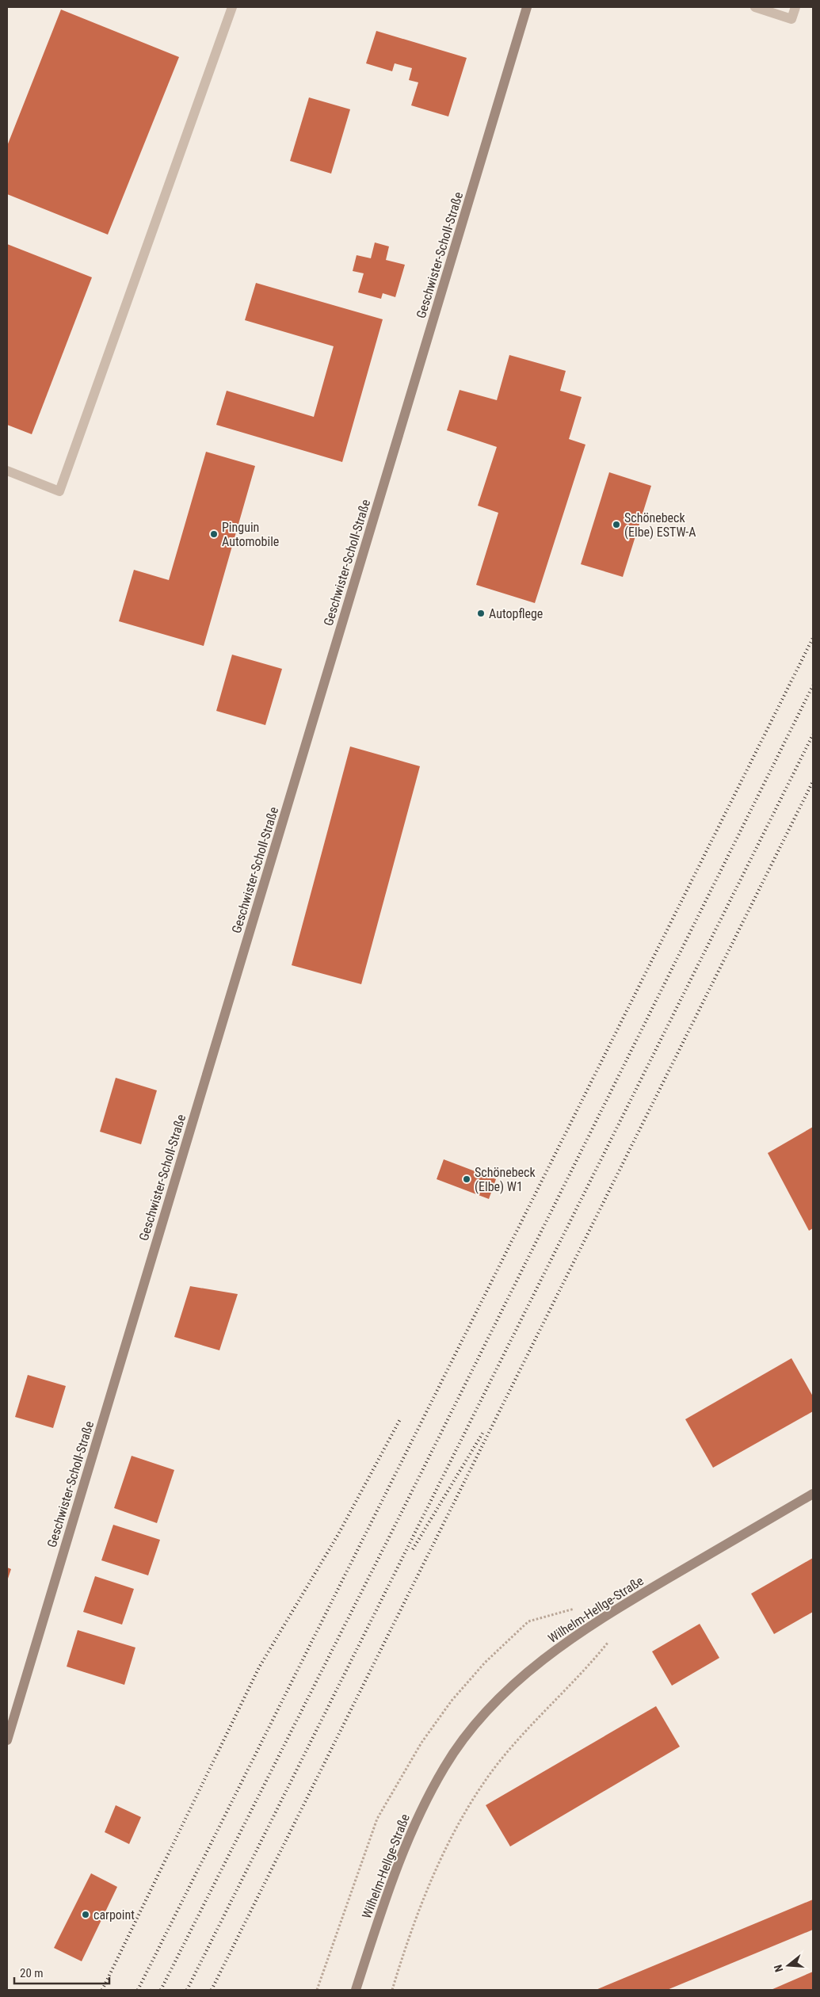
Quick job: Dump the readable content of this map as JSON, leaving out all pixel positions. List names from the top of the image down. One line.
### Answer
{"streets":{"street":["Geschwister-Scholl-Straße","Wilhelm-Hellge-Straße"]},"places":["Schönebeck (Elbe) ESTW-A","Pinguin Automobile","Autopflege","Schönebeck (Elbe) W1","carpoint"],"scale_bar":"20 m","north":"left"}
